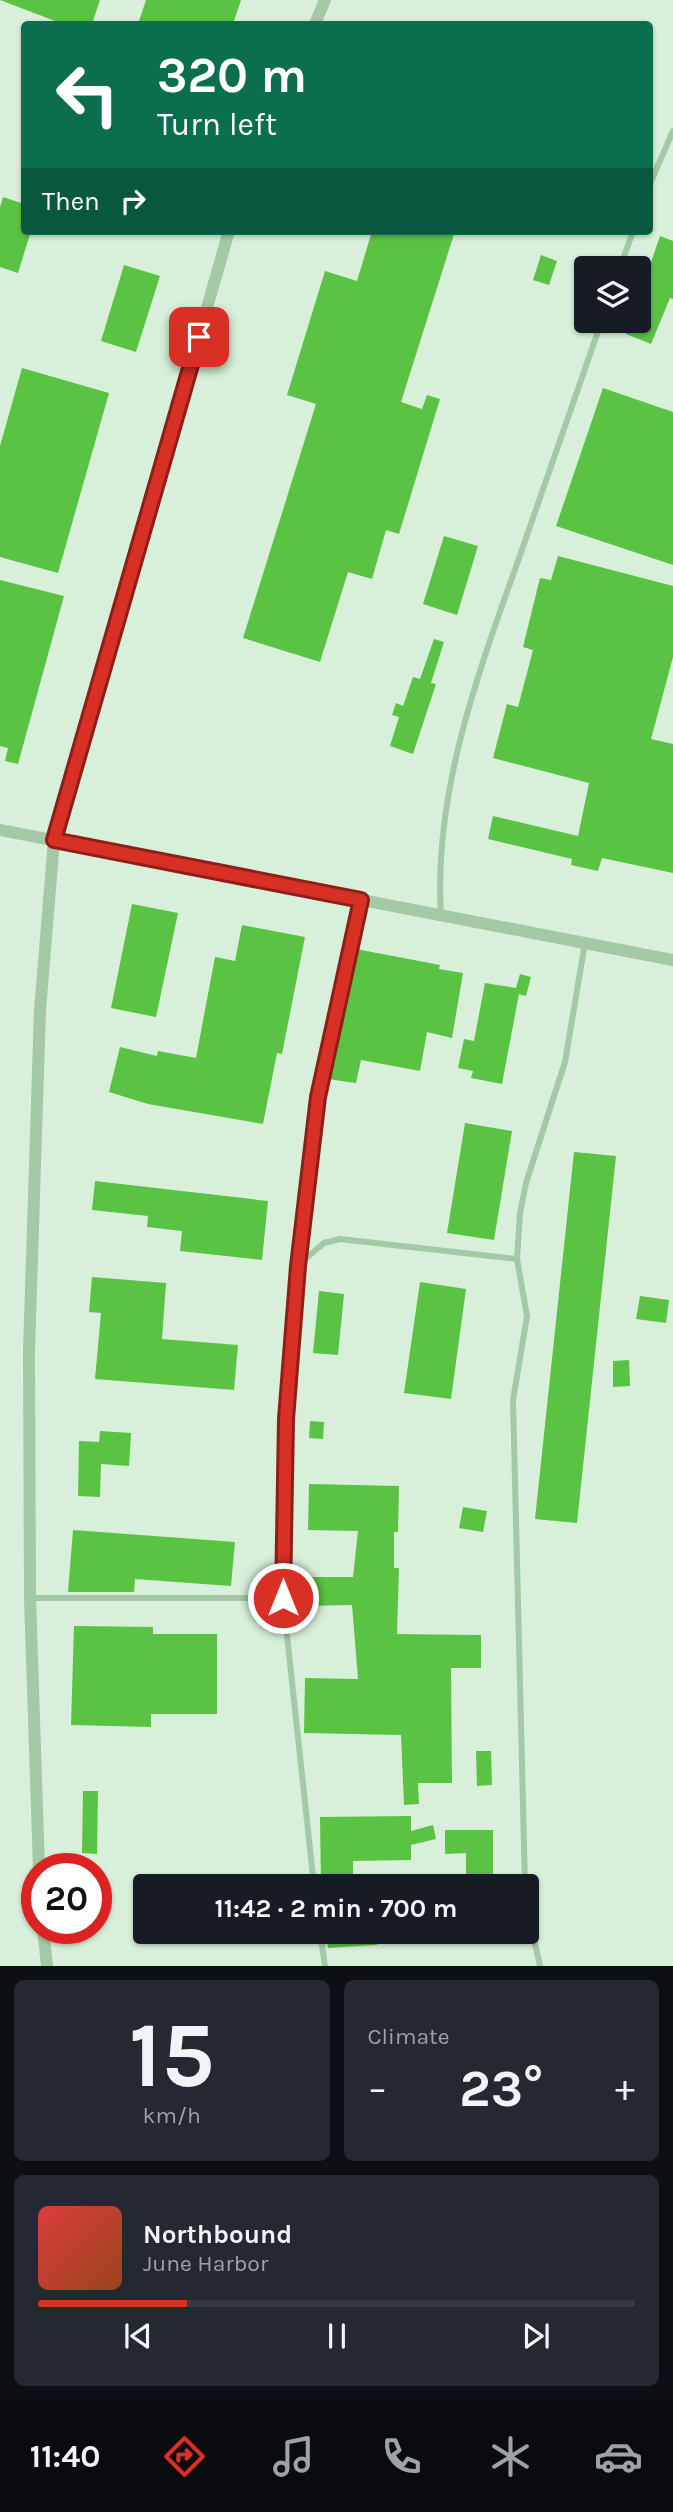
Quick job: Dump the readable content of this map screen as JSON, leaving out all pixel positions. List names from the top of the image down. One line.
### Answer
{"page":{"turn":["320 m","Turn left"],"then":"Then","limit":"20","trip":"11:42 · 2 min · 700 m","tile":[["15","km/h"],"Climate"],"heat":["−","23°","+"],"song":["Northbound","June Harbor"],"tabs":"11:40"}}
